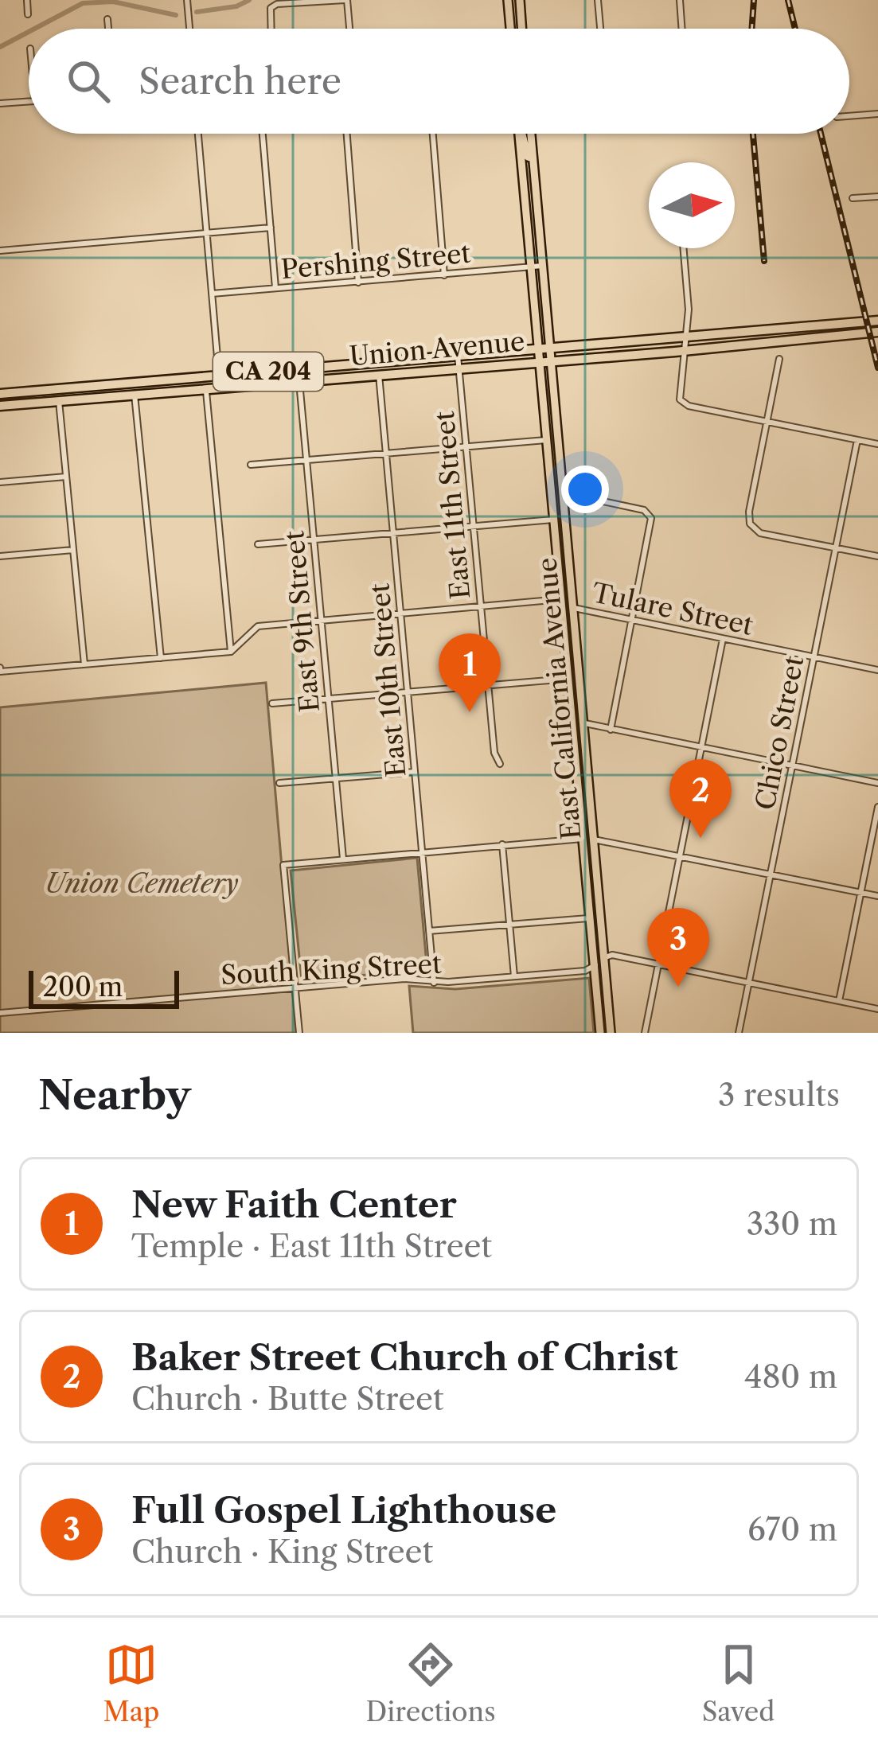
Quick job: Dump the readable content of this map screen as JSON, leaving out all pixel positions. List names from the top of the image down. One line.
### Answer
{"streets":{"highway":["Union Avenue","CA 204"],"main road":["East California Avenue"],"street":["Pershing Street","East 11th Street","Tulare Street","East 9th Street","East 10th Street","Chico Street","South King Street"]},"crossings":[["Pershing Street","East California Avenue"],["Union Avenue","East 11th Street"],["Union Avenue","East 9th Street"],["Union Avenue","East 10th Street"],["Union Avenue","East California Avenue"],["Tulare Street","East California Avenue"],["Tulare Street","Chico Street"],["East 10th Street","South King Street"],["East California Avenue","South King Street"]],"parks":["Union Cemetery"],"scale_bar":"200 m","north":"right","page":{"search":"Search here","pins":["1","2","3"],"scale":"200 m","heading":["Nearby","3 results"],"list":[{"mark":"1","name":"New Faith Center","note":"Temple · East 11th Street","value":"330 m"},{"mark":"2","name":"Baker Street Church of Christ","note":"Church · Butte Street","value":"480 m"},{"mark":"3","name":"Full Gospel Lighthouse","note":"Church · King Street","value":"670 m"}],"nav":["Map","Directions","Saved"]}}
